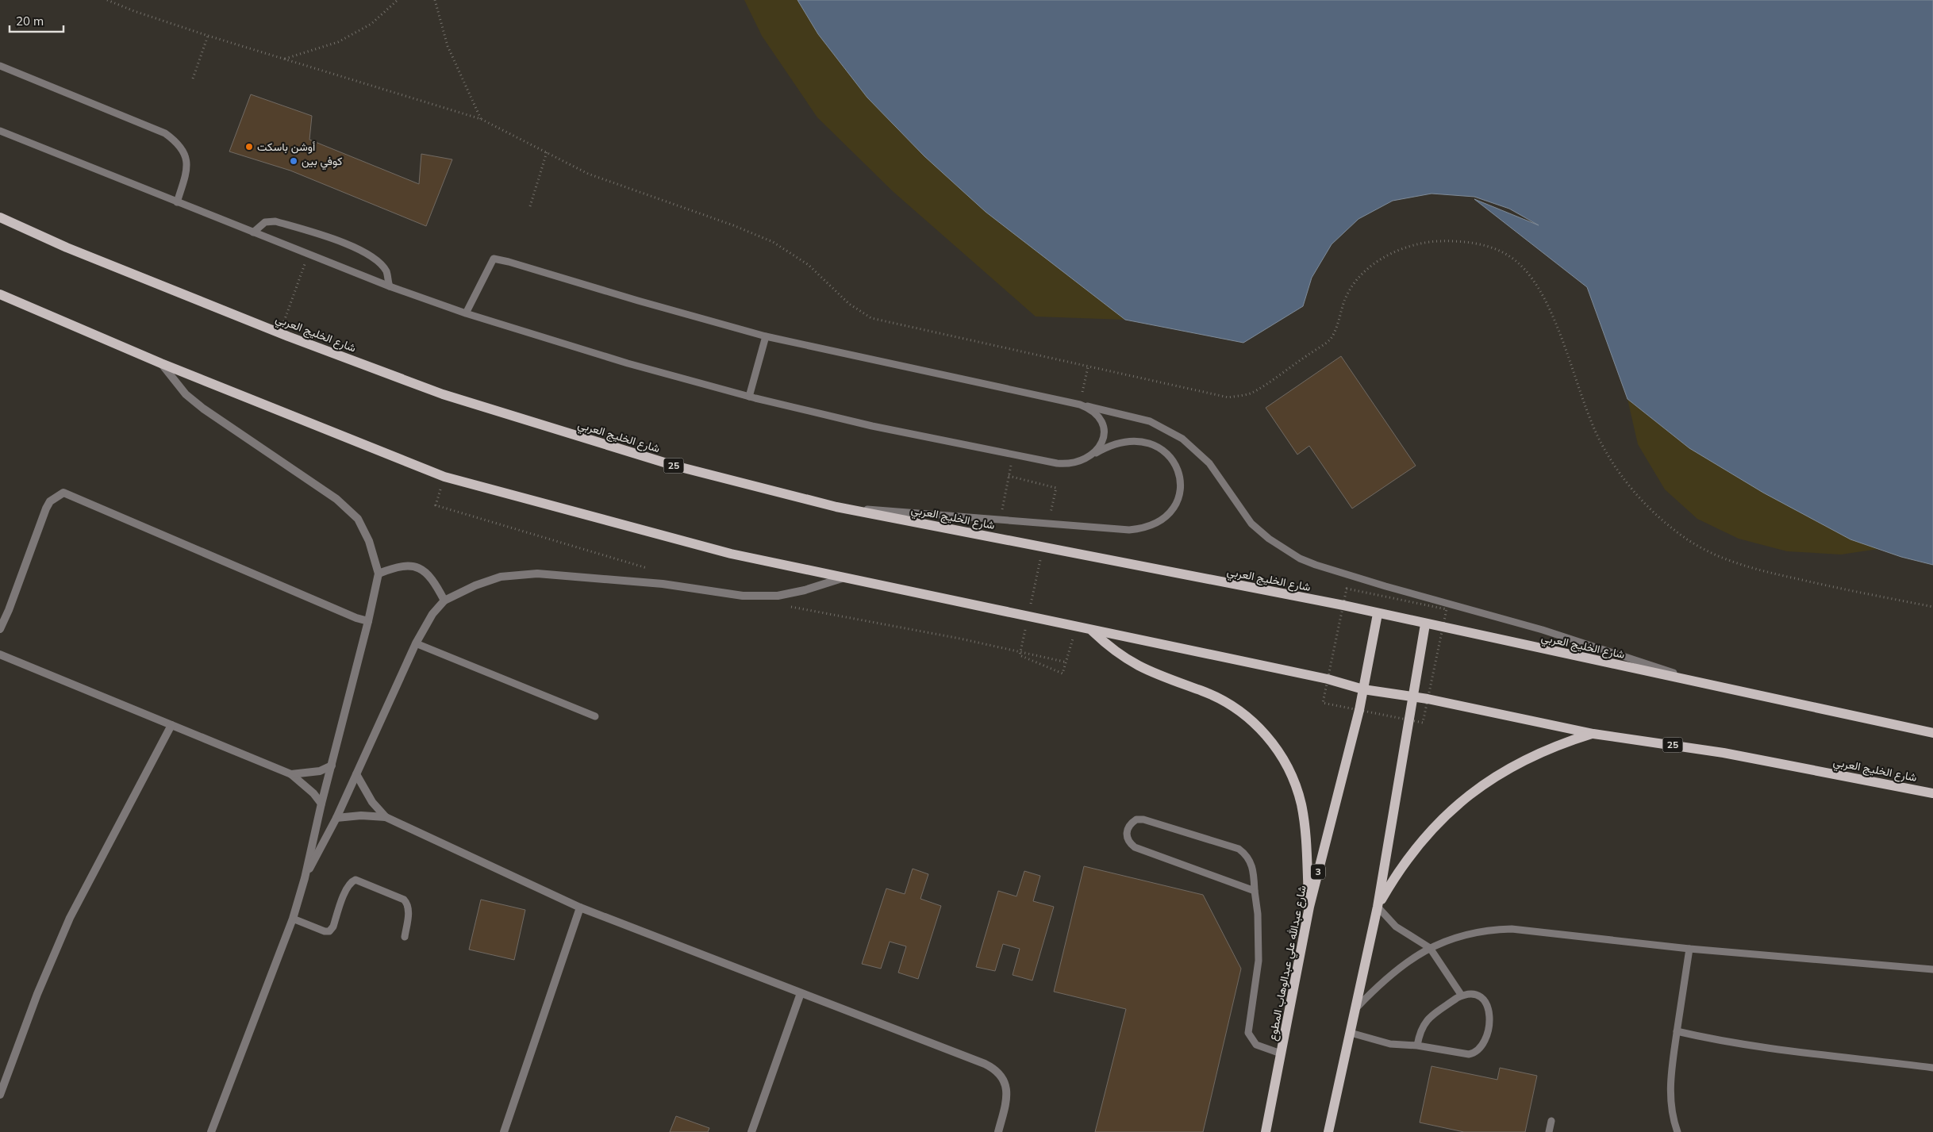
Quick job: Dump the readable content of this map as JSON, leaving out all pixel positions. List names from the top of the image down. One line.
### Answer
{"streets":{"main road":["شارع الخليج العربي","25","3","شارع عبدالله علي عبدالوهاب المطوع"]},"crossings":[["شارع الخليج العربي","شارع عبدالله علي عبدالوهاب المطوع"]],"places":["أوشن باسكت","كوفي بين"],"scale_bar":"20 m"}
